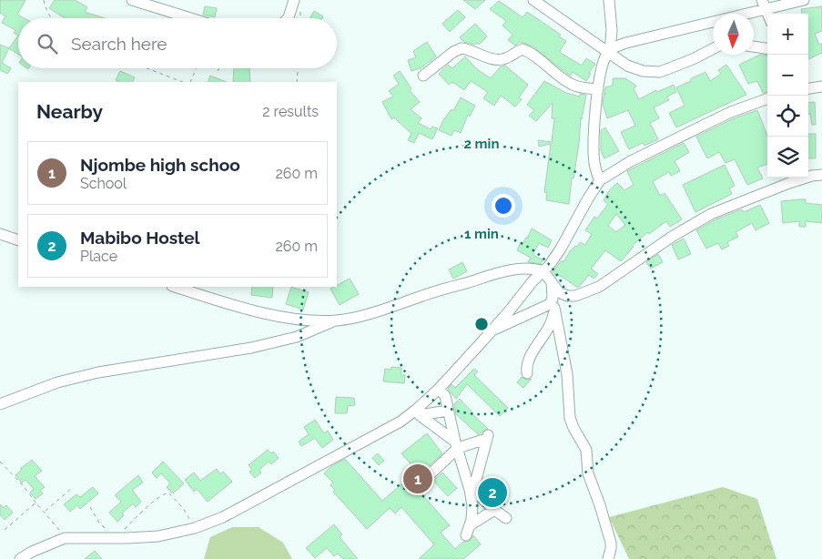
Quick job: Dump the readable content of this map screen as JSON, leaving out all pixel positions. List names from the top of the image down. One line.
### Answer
{"north":"bottom","page":{"map_buttons":["+","−"],"search":"Search here","heading":["Nearby","2 results"],"list":[{"mark":"1","name":"Njombe high schoo","note":"School","value":"260 m"},{"mark":"2","name":"Mabibo Hostel","note":"Place","value":"260 m"}],"pins":["1","2"]},"rings":["2 min","1 min"]}
